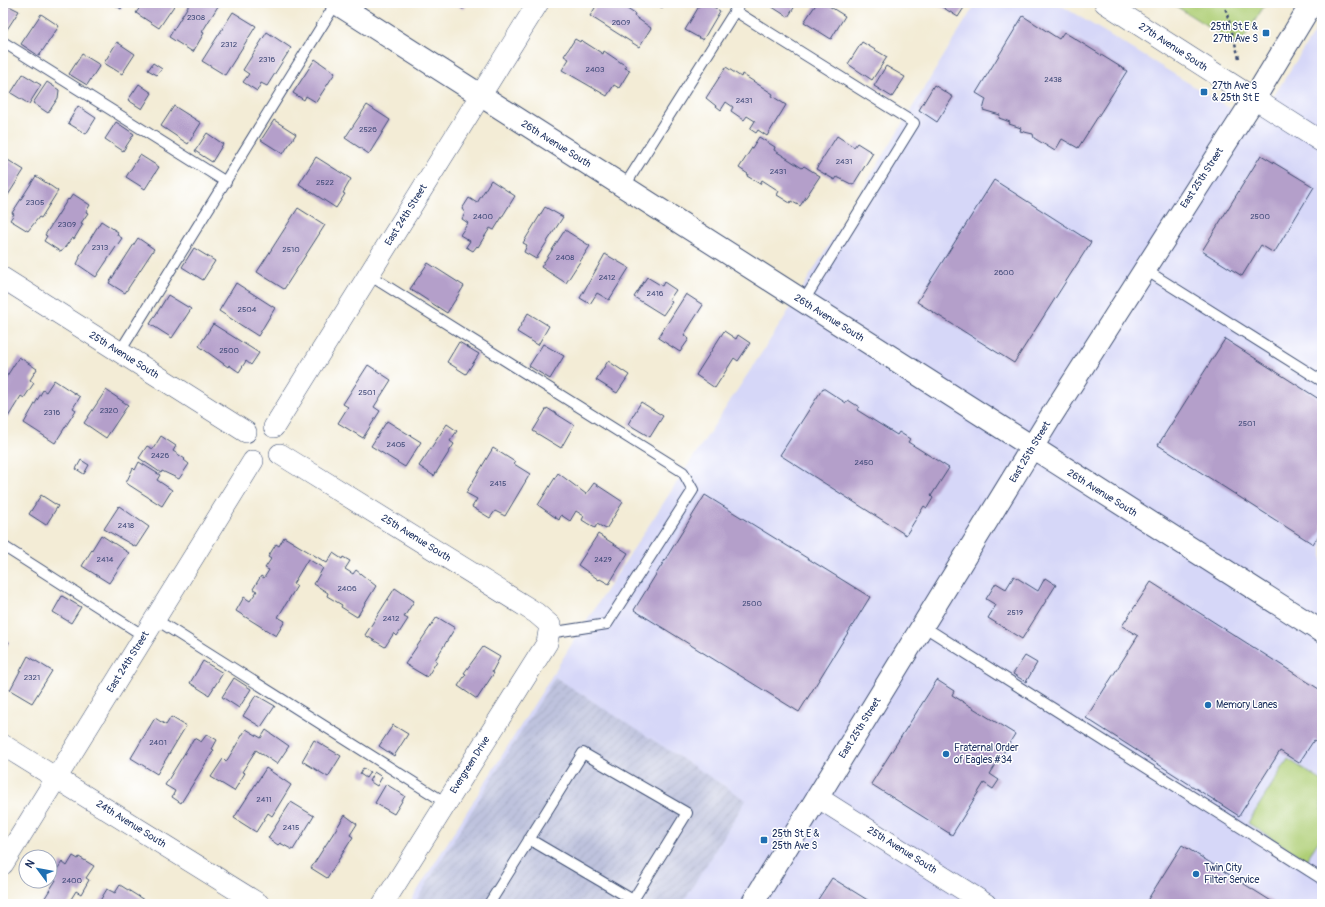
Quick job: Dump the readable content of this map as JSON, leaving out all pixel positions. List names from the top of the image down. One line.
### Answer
{"streets":{"street":["27th Avenue South","26th Avenue South","East 25th Street","East 24th Street","25th Avenue South","Evergreen Drive","24th Avenue South"]},"crossings":[["27th Avenue South","East 25th Street"],["26th Avenue South","East 25th Street"],["26th Avenue South","East 24th Street"],["East 25th Street","25th Avenue South"],["East 24th Street","25th Avenue South"],["East 24th Street","24th Avenue South"],["25th Avenue South","Evergreen Drive"]],"places":{"transit":["25th St E & 27th Ave S","27th Ave S & 25th St E","25th St E & 25th Ave S"],"other":["Memory Lanes","Fraternal Order of Eagles #34","Twin City Filter Service"]},"house_numbers":["2308","2609","2312","2316","2403","2438","2431","2526","2431","2431","2522","2305","2400","2500","2309","2313","2510","2408","2600","2412","2416","2504","2500","2501","2320","2316","2501","2405","2426","2450","2415","2418","2414","2429","2406","2500","2519","2412","2321","2401","2411","2415","2400"],"north":"top left"}
